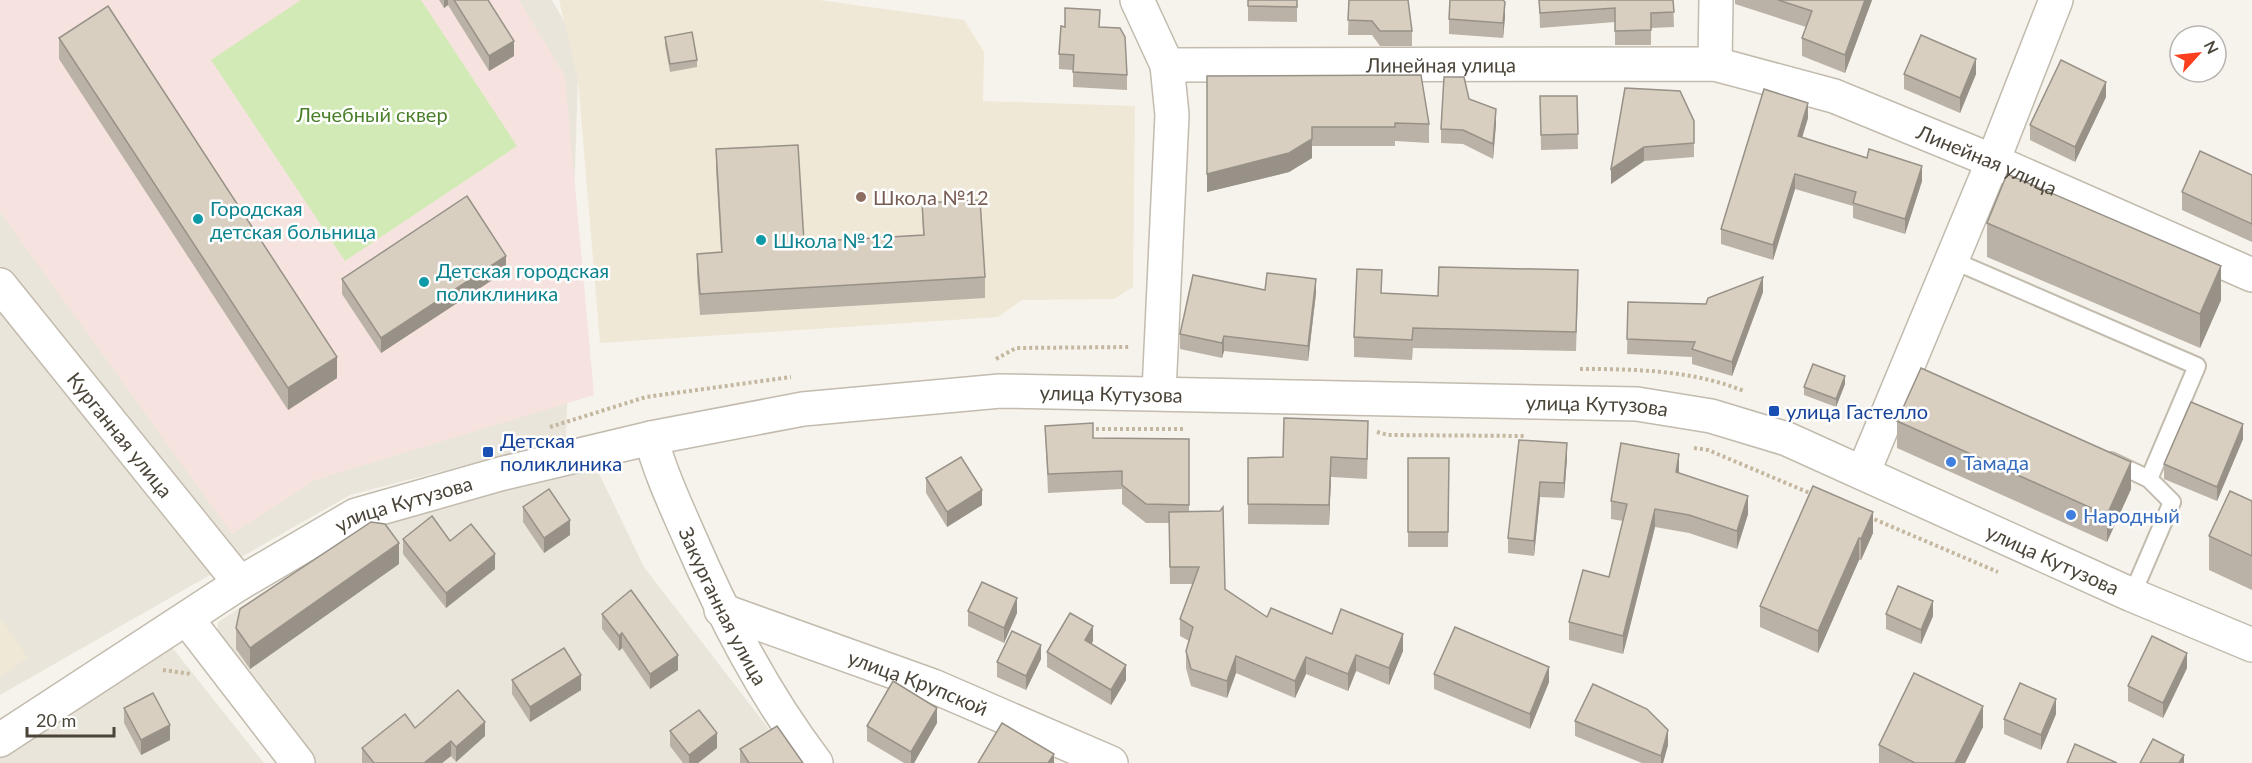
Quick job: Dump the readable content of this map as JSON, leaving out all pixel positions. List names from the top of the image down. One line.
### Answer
{"streets":{"street":["Линейная улица","улица Кутузова","Курганная улица","Закурганная улица","улица Крупской"]},"crossings":[["улица Кутузова","Курганная улица"],["улица Кутузова","Закурганная улица"],["Закурганная улица","улица Крупской"]],"parks":["Лечебный сквер"],"places":{"other":["Школа №12","Городская детская больница","Школа № 12","Детская городская поликлиника","Тамада","Народный"],"transit":["улица Гастелло","Детская поликлиника"]},"scale_bar":"20 m","north":"top right"}
